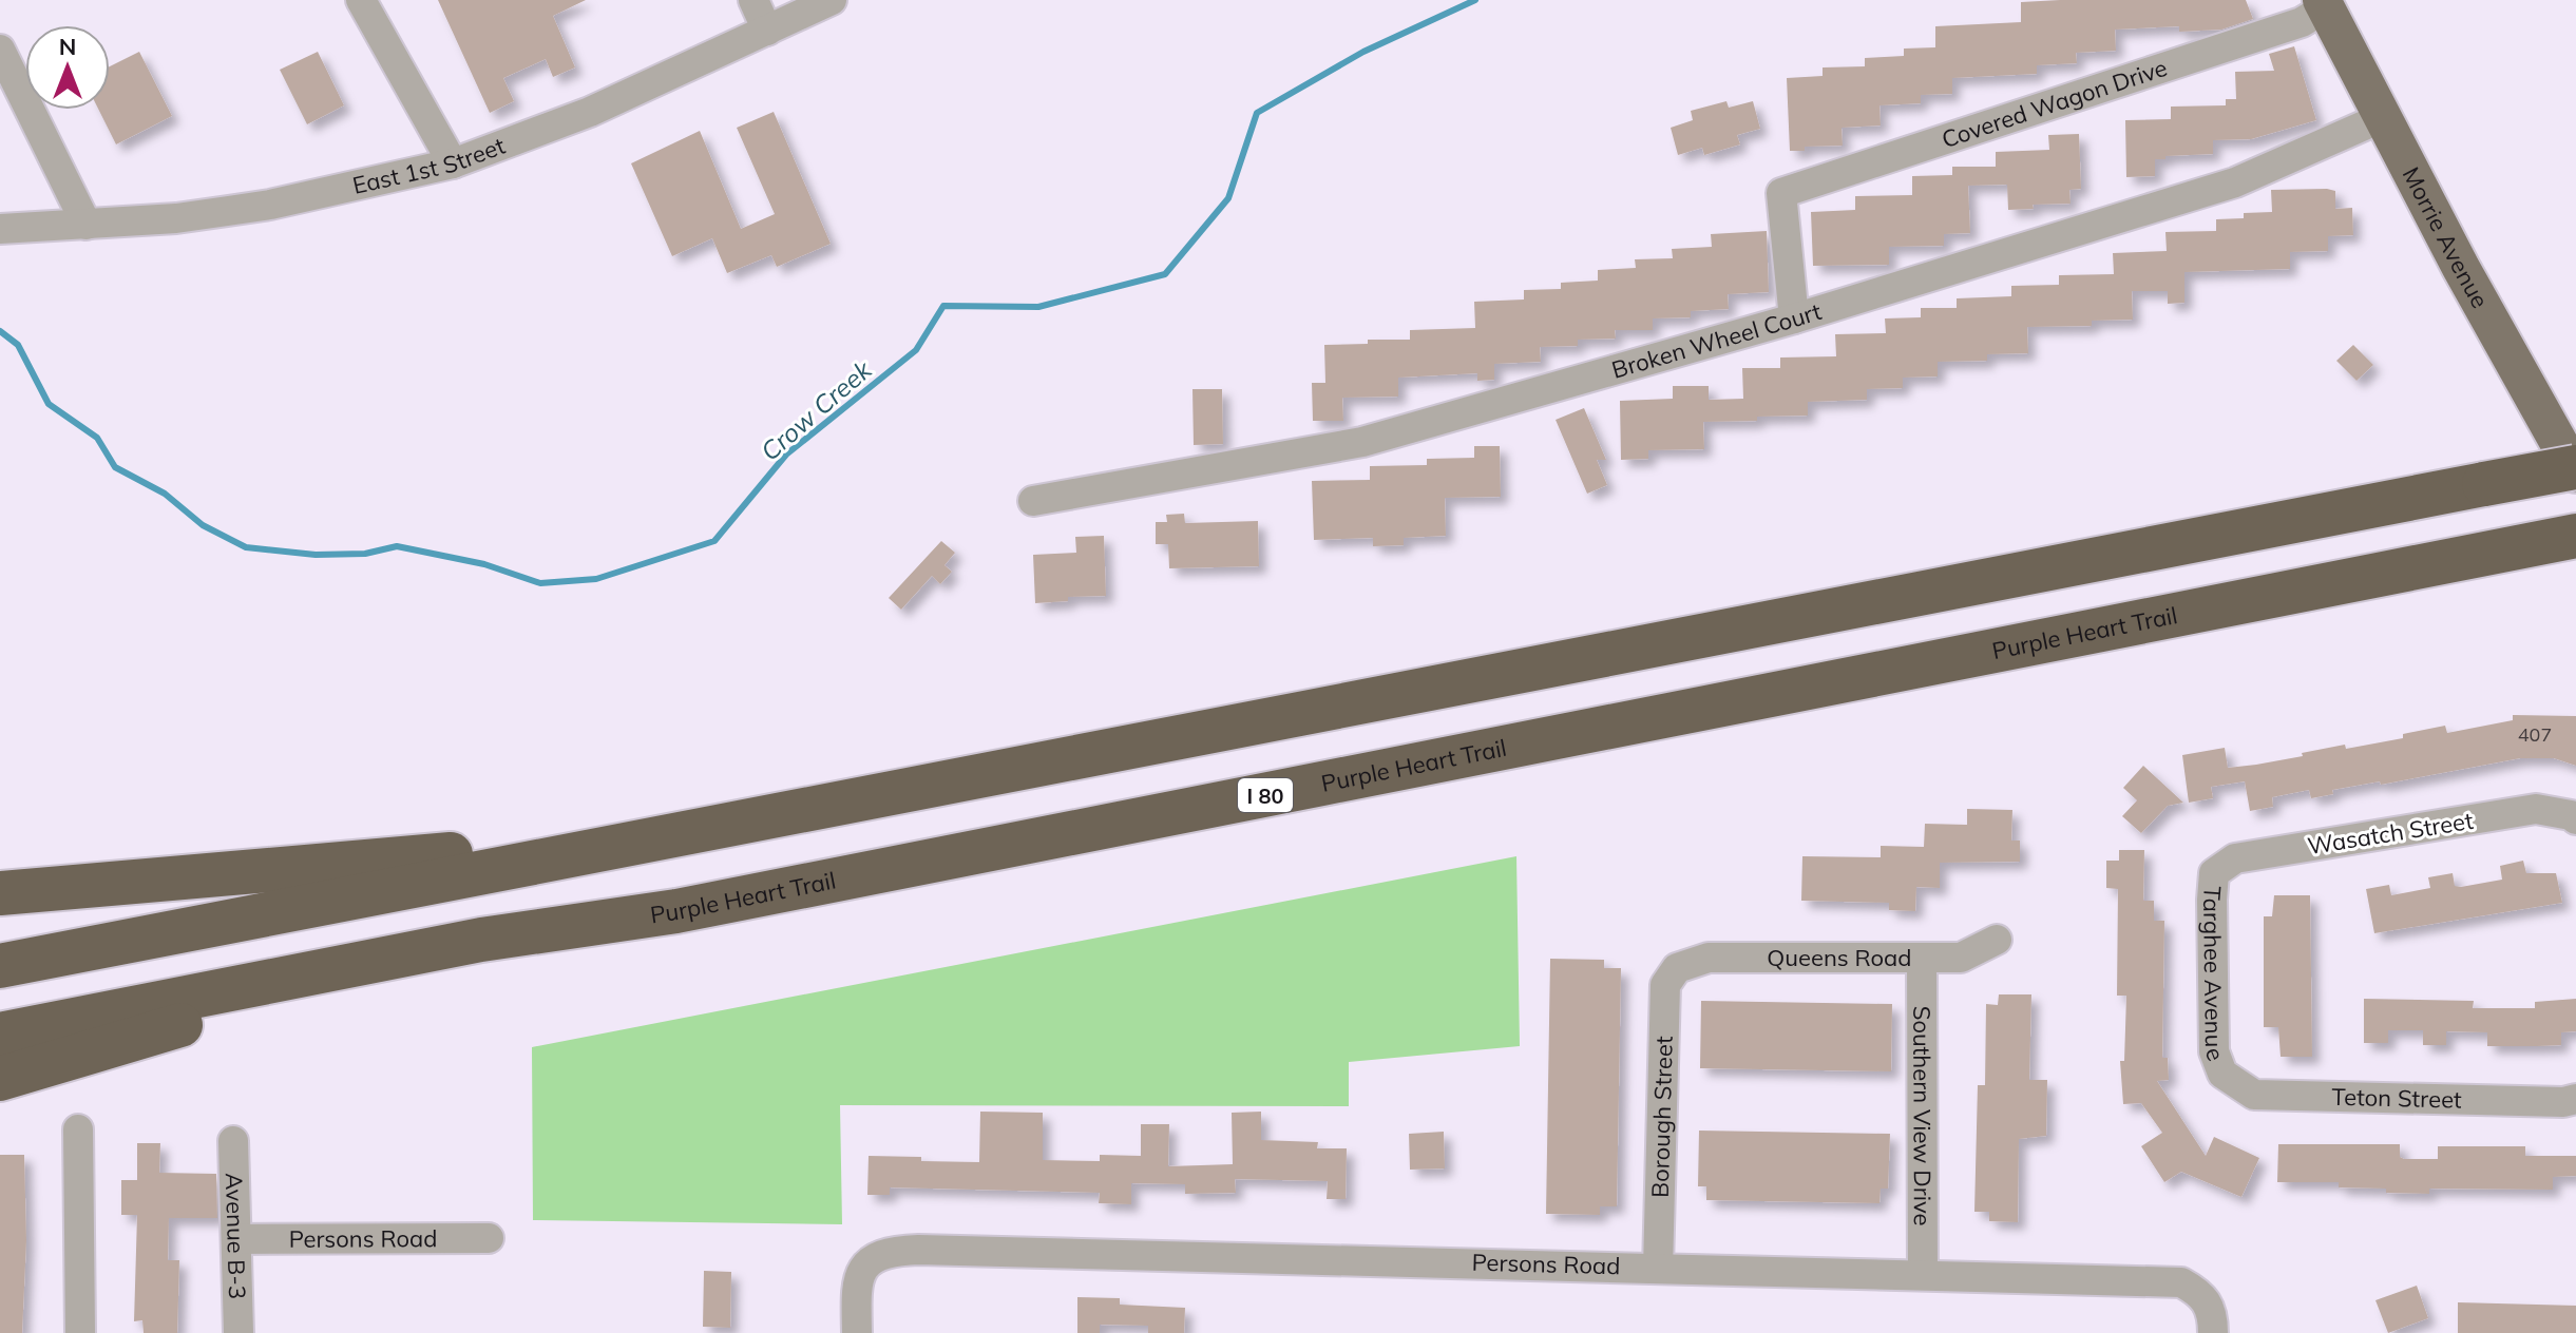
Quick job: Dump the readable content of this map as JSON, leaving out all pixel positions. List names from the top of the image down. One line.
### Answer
{"streets":{"highway":["Purple Heart Trail","I 80"],"main road":["Morrie Avenue"],"street":["Covered Wagon Drive","East 1st Street","Broken Wheel Court","Wasatch Street","Queens Road","Targhee Avenue","Teton Street","Borough Street","Southern View Drive","Avenue B-3","Persons Road"]},"crossings":[["Covered Wagon Drive","Morrie Avenue"],["Covered Wagon Drive","Broken Wheel Court"],["Morrie Avenue","Broken Wheel Court"],["Wasatch Street","Targhee Avenue"],["Queens Road","Borough Street"],["Queens Road","Southern View Drive"],["Targhee Avenue","Teton Street"],["Borough Street","Persons Road"],["Southern View Drive","Persons Road"],["Avenue B-3","Persons Road"]],"water":["Crow Creek"],"house_numbers":["407"],"north":"top"}
